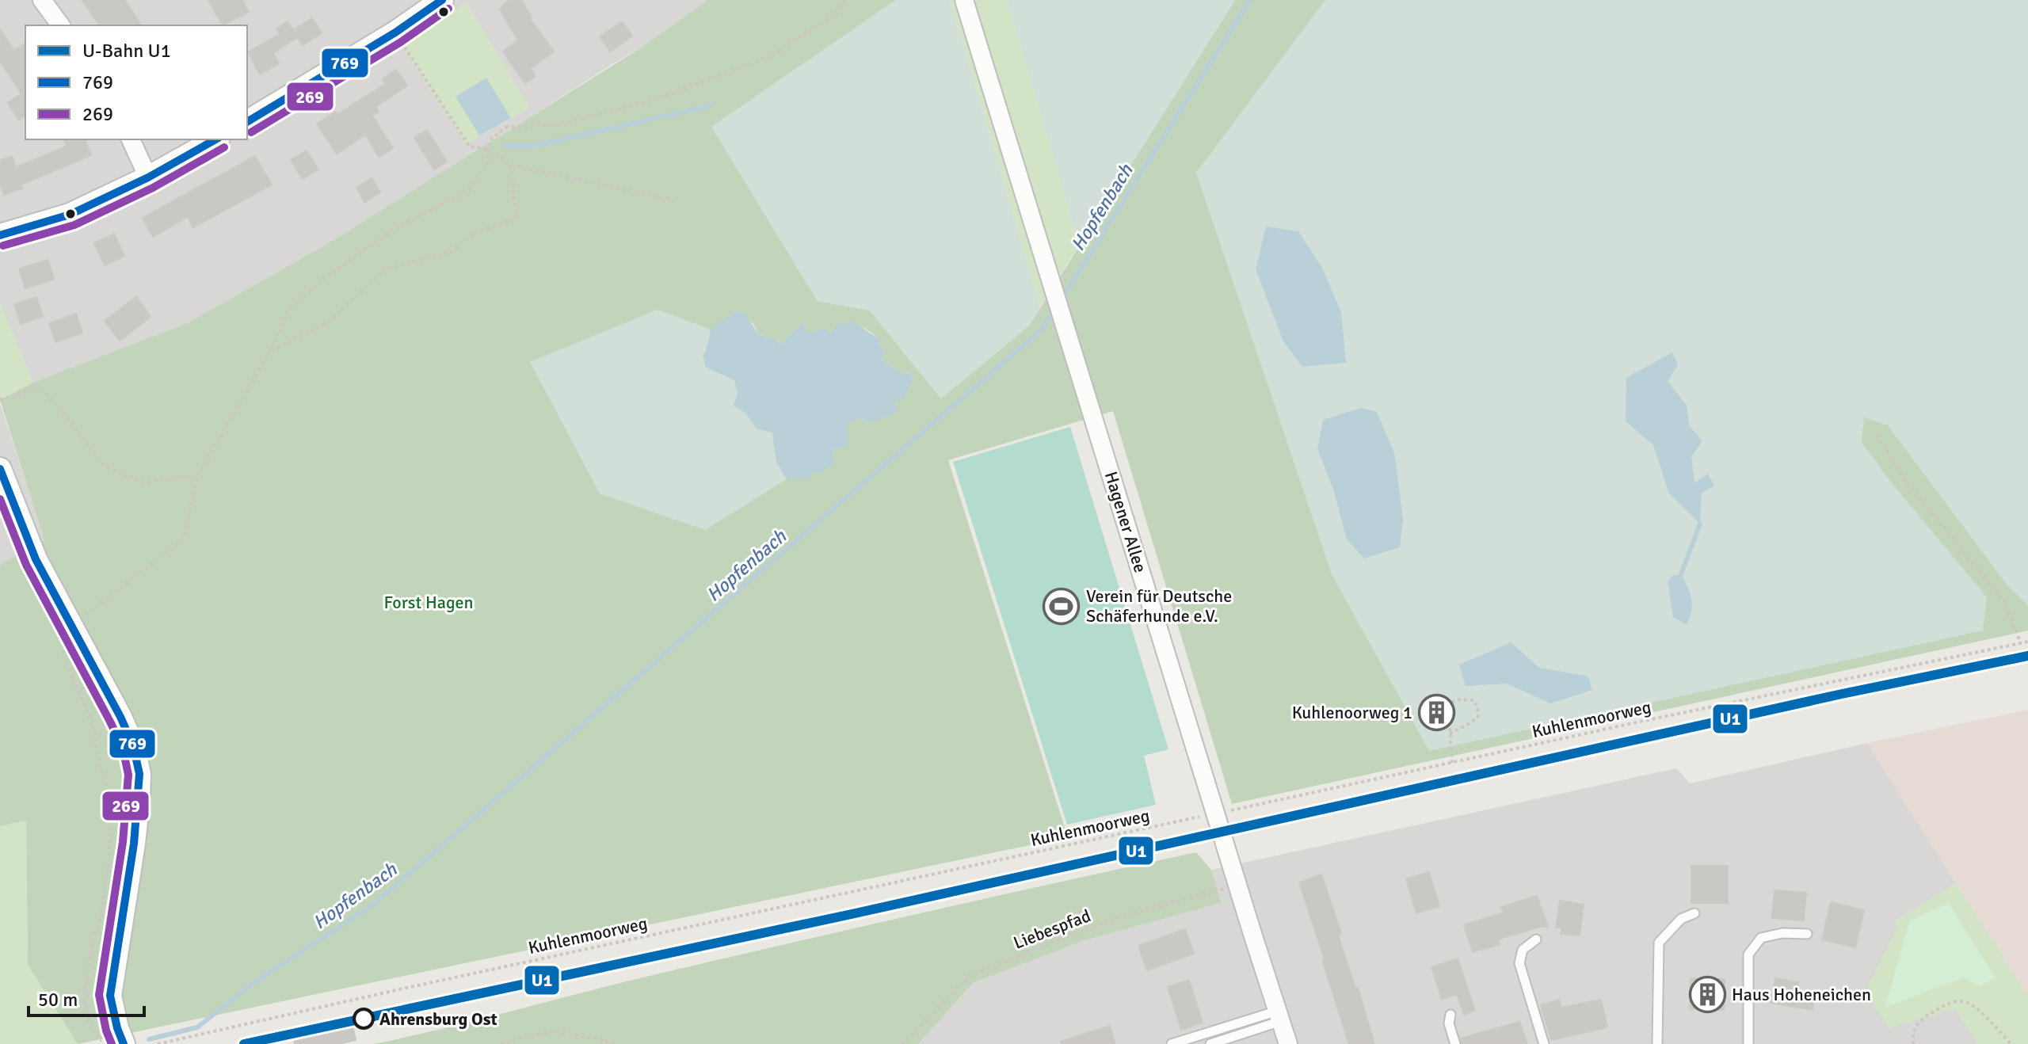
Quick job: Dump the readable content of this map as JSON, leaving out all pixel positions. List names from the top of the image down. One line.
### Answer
{"streets":{"street":["Hagener Allee"],"path":["Kuhlenmoorweg","Liebespfad"]},"crossings":[["Hagener Allee","Kuhlenmoorweg"],["Hagener Allee","Liebespfad"]],"water":["Hopfenbach"],"parks":["Forst Hagen"],"places":{"sports":["Verein für Deutsche Schäferhunde e.V."],"building":["Kuhlenoorweg 1","Haus Hoheneichen"],"other":["Ahrensburg Ost"]},"lines":["transit line 769","transit line 269","metro line U1"],"legend":["U-Bahn U1","769","269"],"scale_bar":"50 m"}
